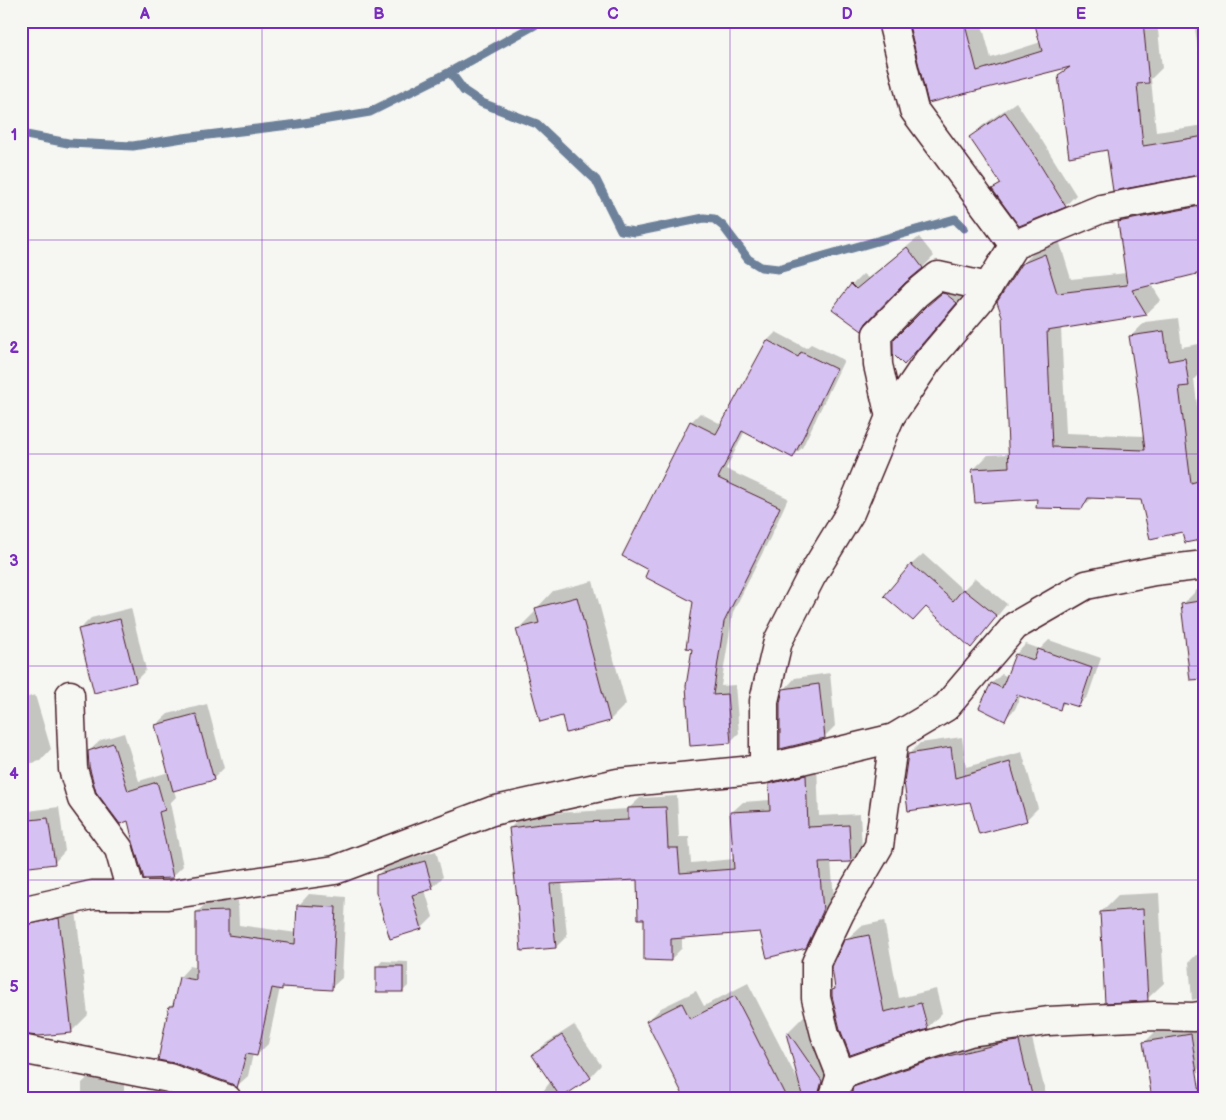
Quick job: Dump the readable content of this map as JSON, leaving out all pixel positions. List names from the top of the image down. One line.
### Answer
{"grid":{"columns":["A","B","C","D","E"],"rows":["1","2","3","4","5"]}}
